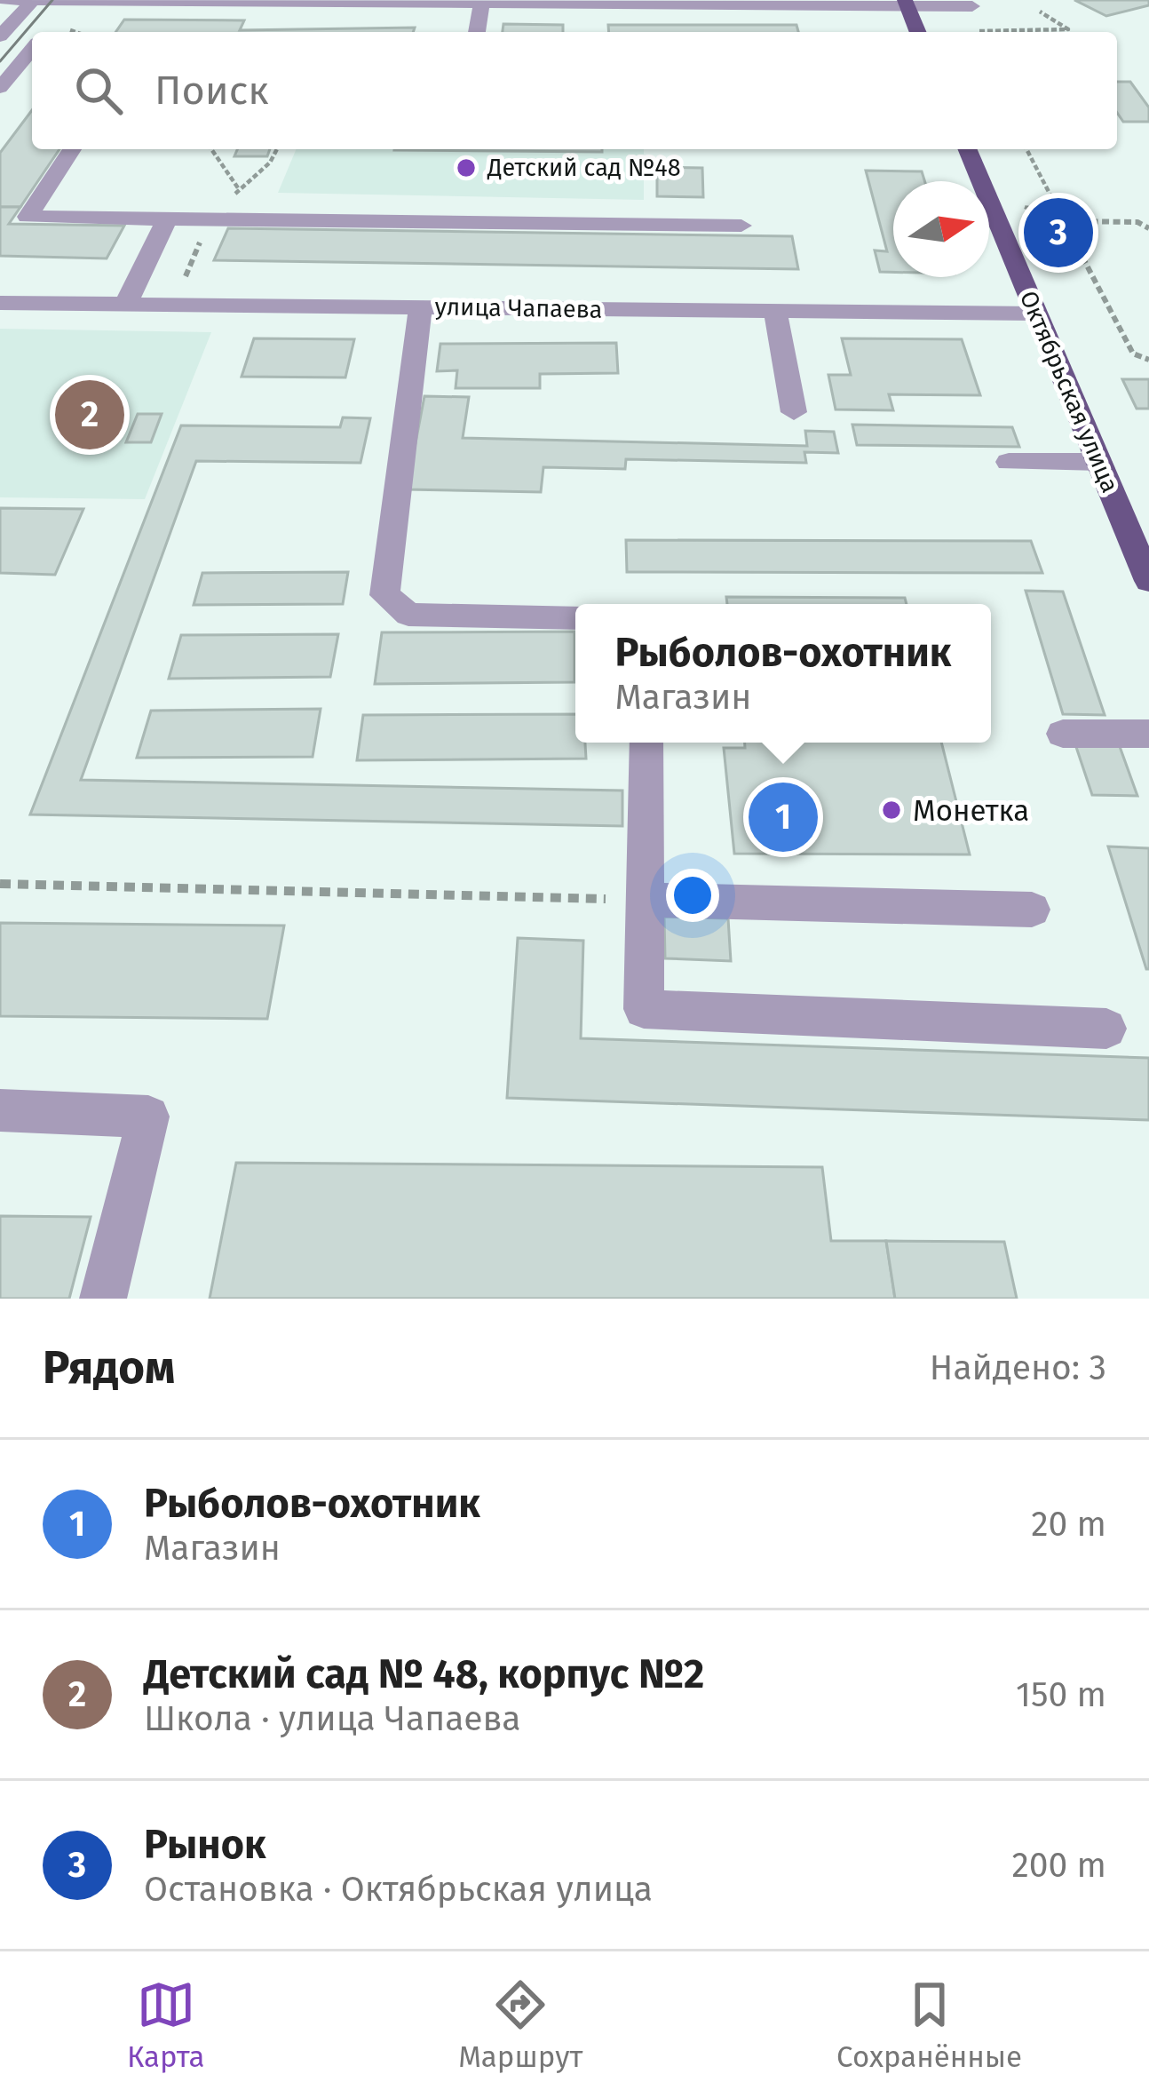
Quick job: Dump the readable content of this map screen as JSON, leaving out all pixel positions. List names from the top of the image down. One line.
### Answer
{"streets":{"main road":["Октябрьская улица"],"street":["улица Чапаева"]},"crossings":[["улица Чапаева","Октябрьская улица"]],"places":["Детский сад №48","Монетка"],"north":"right","page":{"search":"Поиск","pins":["3","2","1"],"popup":["Рыболов-охотник","Магазин"],"heading":["Рядом","Найдено: 3"],"list":[{"mark":"1","name":"Рыболов-охотник","note":"Магазин","value":"20 m"},{"mark":"2","name":"Детский сад № 48, корпус №2","note":"Школа · улица Чапаева","value":"150 m"},{"mark":"3","name":"Рынок","note":"Остановка · Октябрьская улица","value":"200 m"}],"nav":["Карта","Маршрут","Сохранённые"]}}
